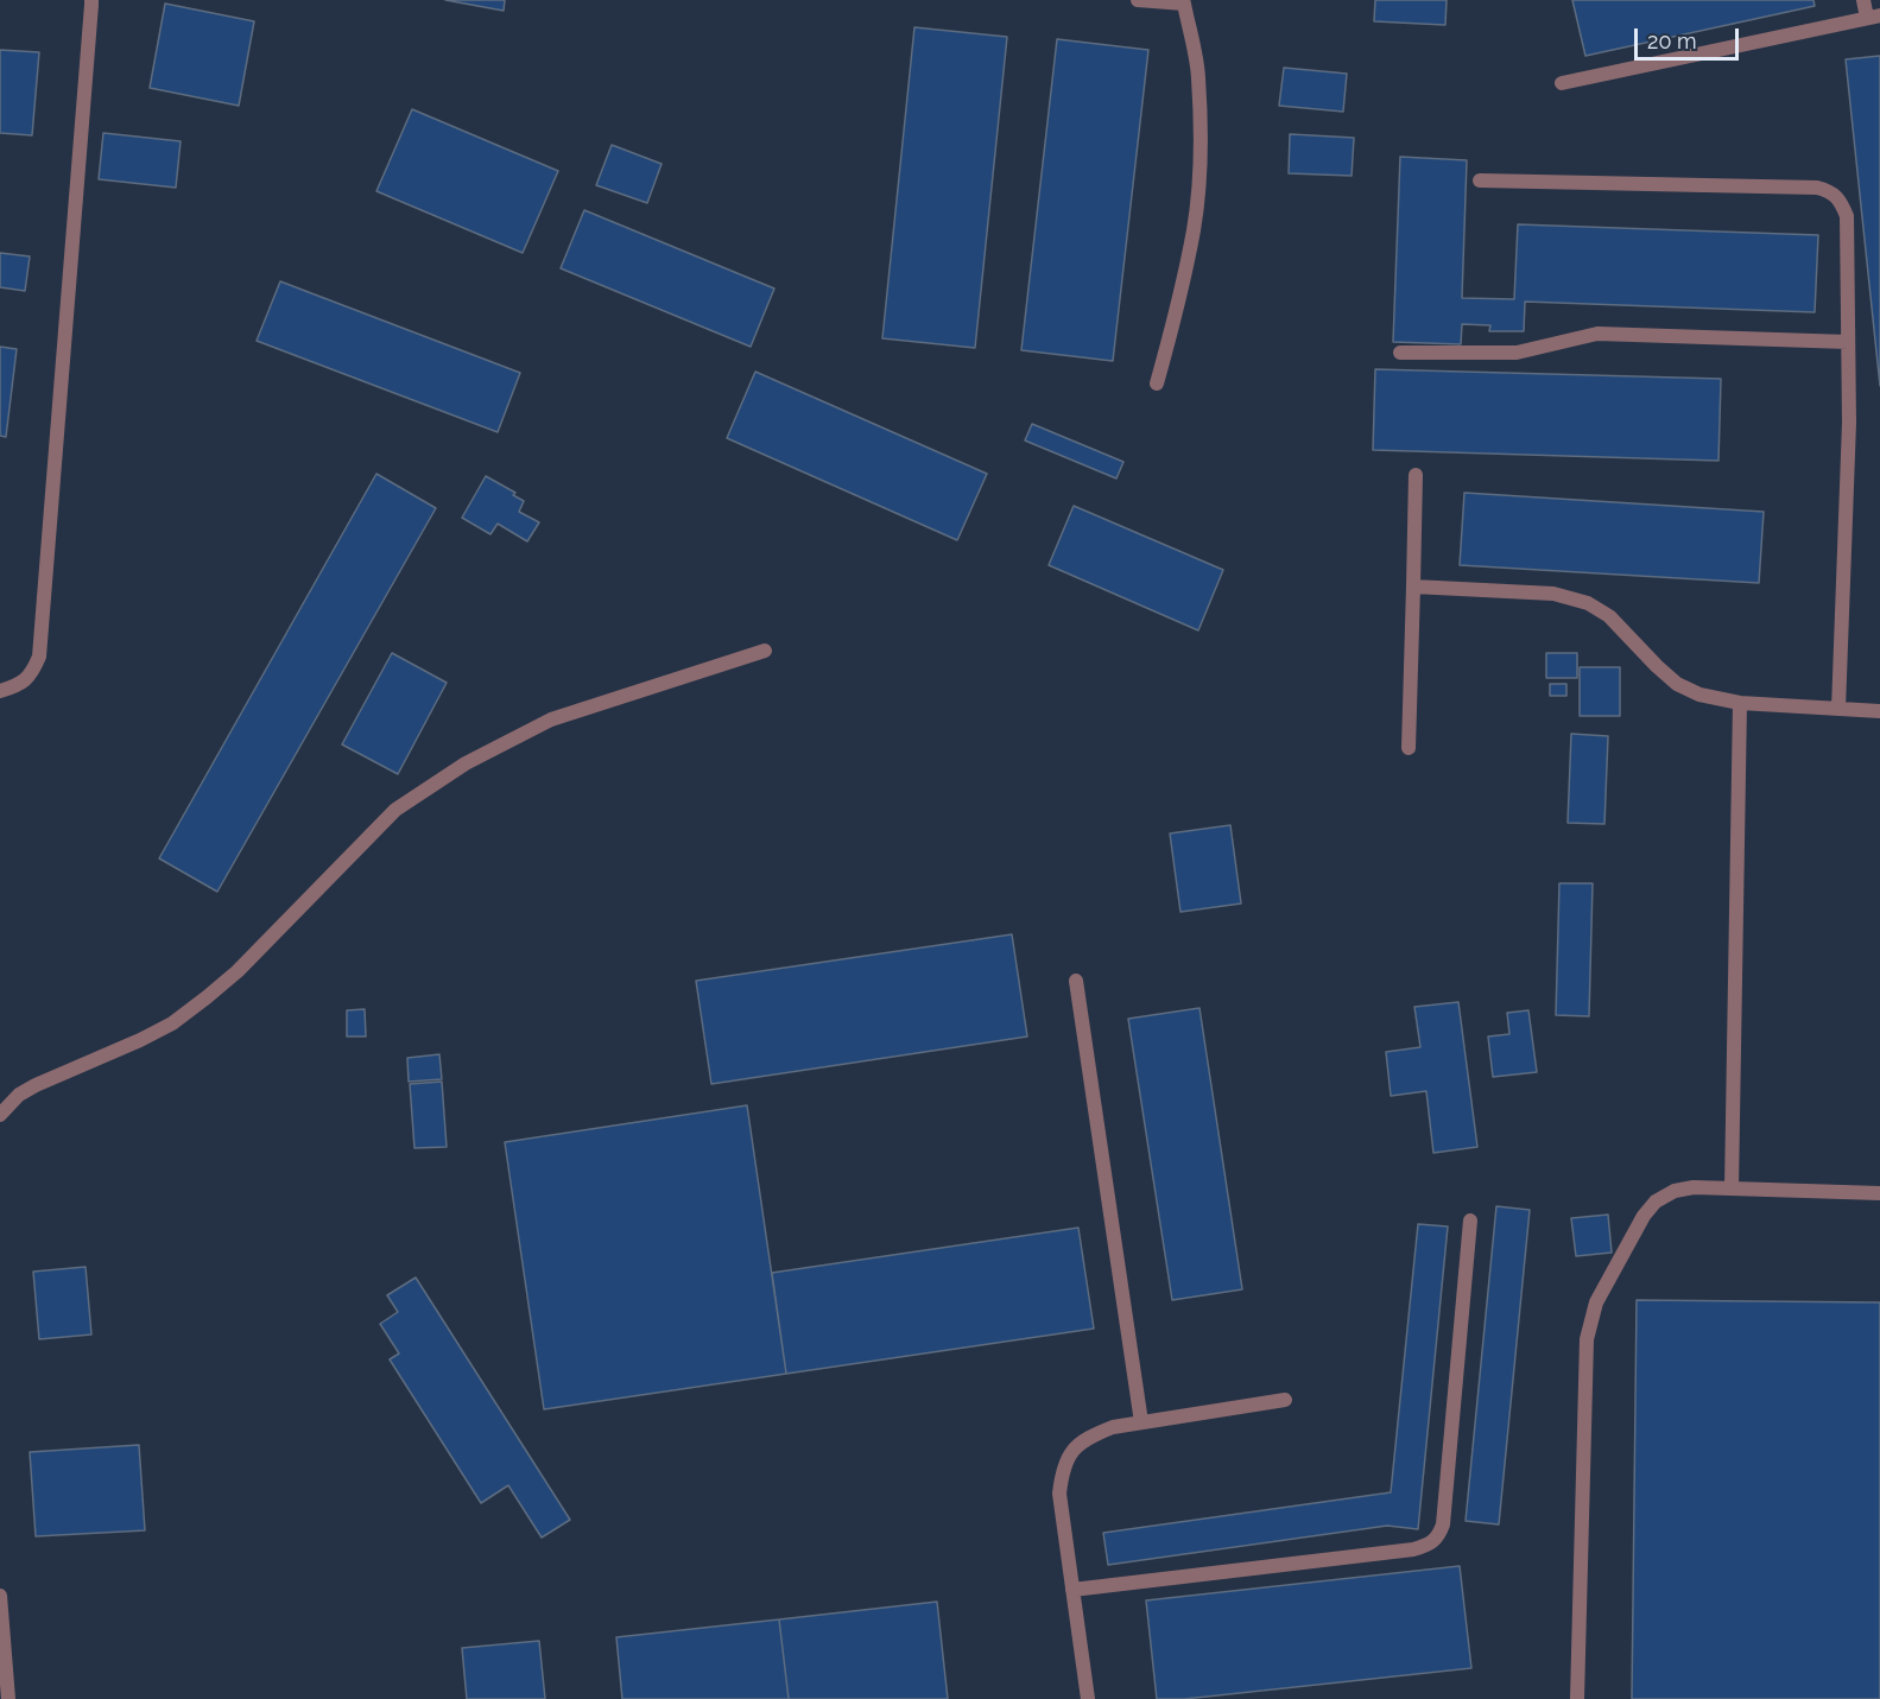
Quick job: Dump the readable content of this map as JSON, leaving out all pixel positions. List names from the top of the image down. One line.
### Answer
{"scale_bar":"20 m"}
